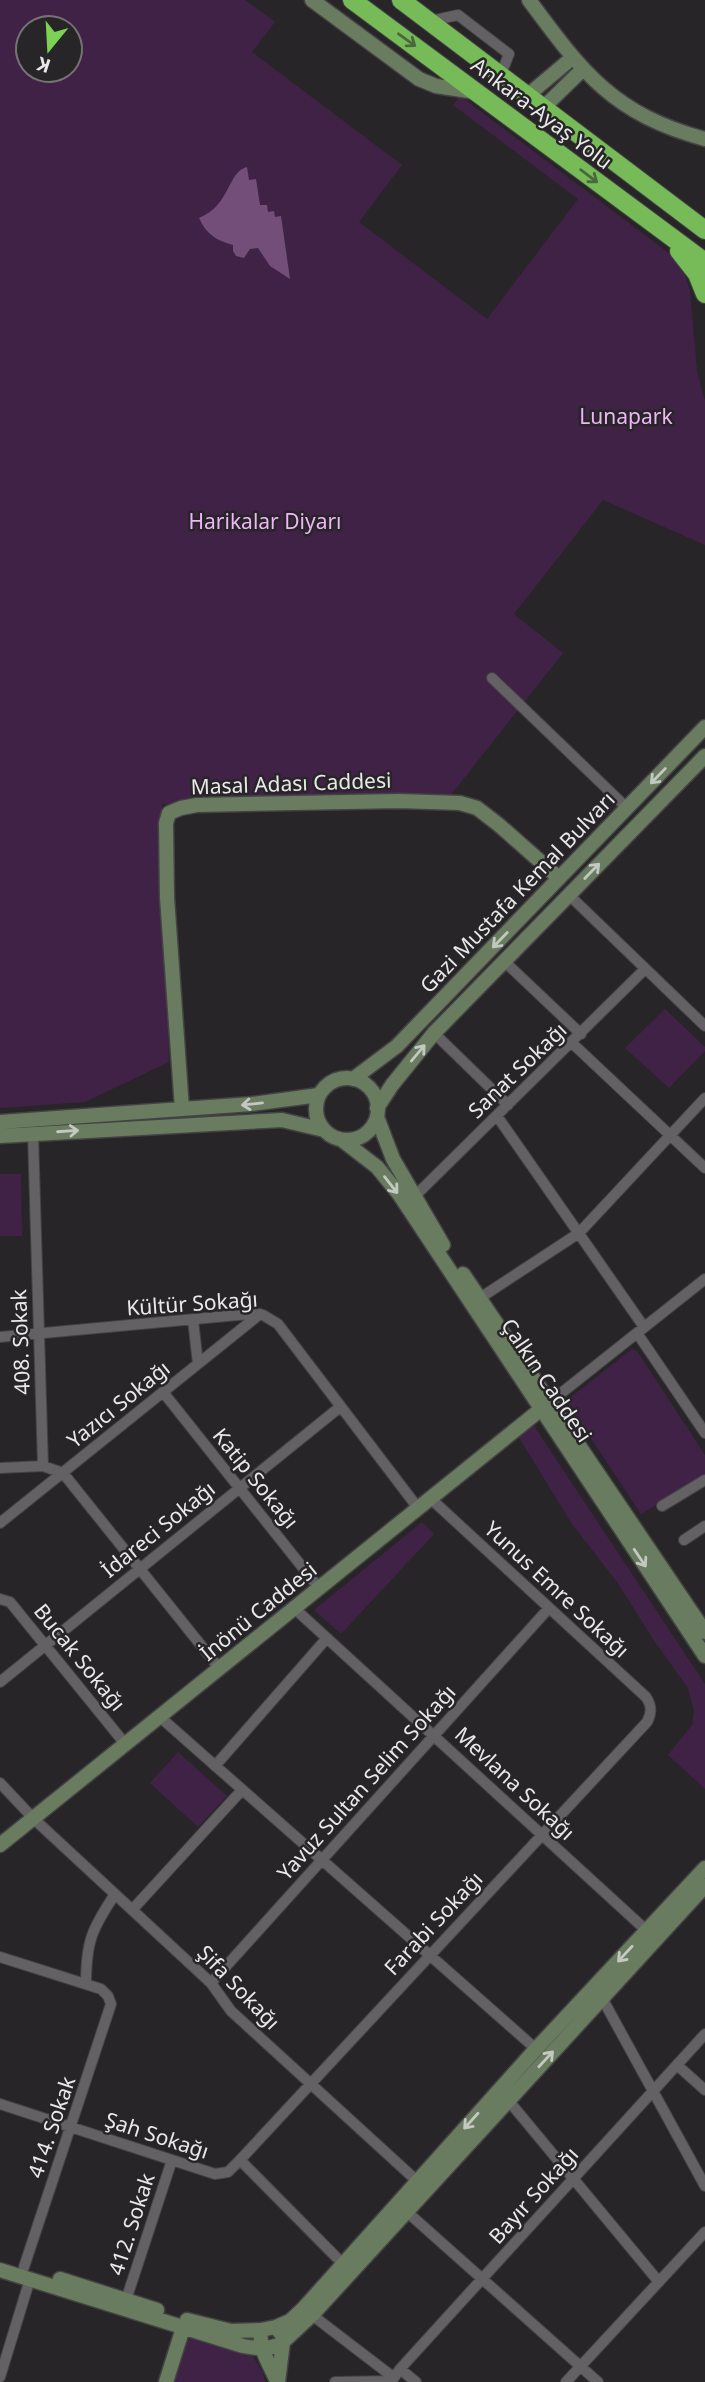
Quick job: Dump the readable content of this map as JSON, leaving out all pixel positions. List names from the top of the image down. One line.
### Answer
{"streets":{"highway":["Ankara-Ayaş Yolu"],"main road":["Masal Adası Caddesi","Gazi Mustafa Kemal Bulvarı","Çalkın Caddesi","İnönü Caddesi"],"street":["Sanat Sokağı","Kültür Sokağı","408. Sokak","Yazıcı Sokağı","Katip Sokağı","İdareci Sokağı","Yunus Emre Sokağı","Bucak Sokağı","Yavuz Sultan Selim Sokağı","Mevlana Sokağı","Farabi Sokağı","Şifa Sokağı","414. Sokak","Şah Sokağı","Bayır Sokağı","412. Sokak"]},"crossings":[["Masal Adası Caddesi","Gazi Mustafa Kemal Bulvarı"],["Gazi Mustafa Kemal Bulvarı","Çalkın Caddesi"],["Sanat Sokağı","Çalkın Caddesi"],["Kültür Sokağı","408. Sokak"],["Kültür Sokağı","Yazıcı Sokağı"],["Kültür Sokağı","İdareci Sokağı"],["Kültür Sokağı","İnönü Caddesi"],["Çalkın Caddesi","İnönü Caddesi"],["Yazıcı Sokağı","Katip Sokağı"],["Katip Sokağı","İdareci Sokağı"],["Katip Sokağı","İnönü Caddesi"],["İdareci Sokağı","Bucak Sokağı"],["Yunus Emre Sokağı","İnönü Caddesi"],["Yunus Emre Sokağı","Yavuz Sultan Selim Sokağı"],["Yunus Emre Sokağı","Farabi Sokağı"],["İnönü Caddesi","Bucak Sokağı"],["İnönü Caddesi","Mevlana Sokağı"],["İnönü Caddesi","Şifa Sokağı"],["Yavuz Sultan Selim Sokağı","Mevlana Sokağı"],["Yavuz Sultan Selim Sokağı","Şifa Sokağı"],["Mevlana Sokağı","Farabi Sokağı"],["Farabi Sokağı","Şifa Sokağı"],["Farabi Sokağı","Şah Sokağı"],["414. Sokak","Şah Sokağı"],["Şah Sokağı","412. Sokak"]],"parks":["Lunapark","Harikalar Diyarı"],"north":"bottom"}
